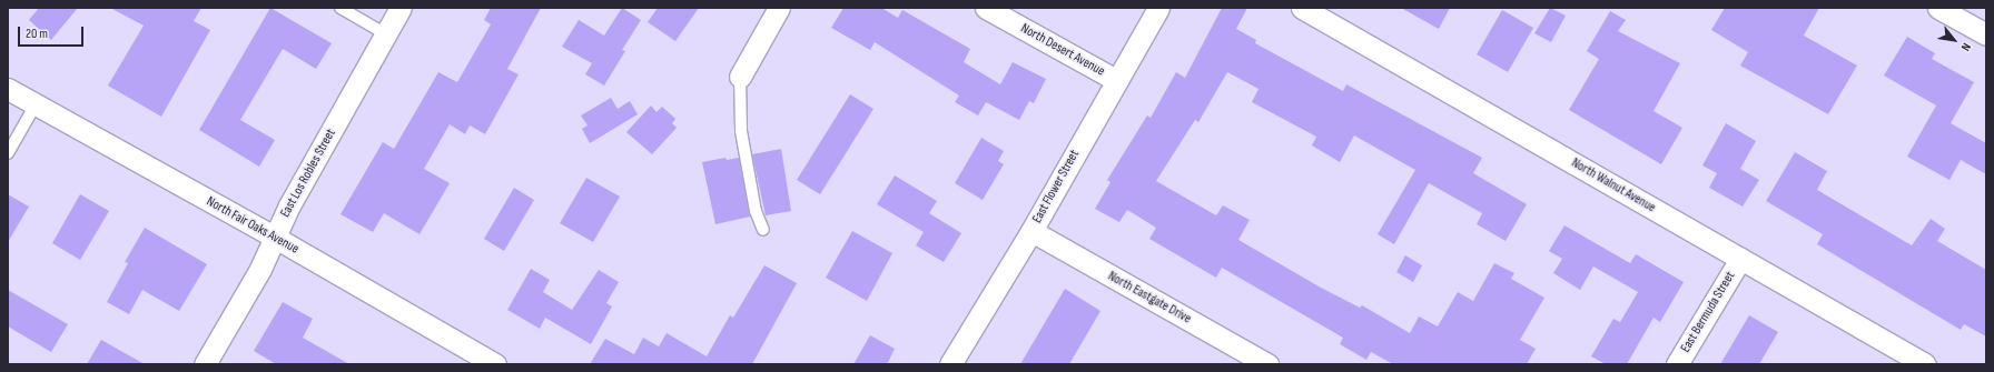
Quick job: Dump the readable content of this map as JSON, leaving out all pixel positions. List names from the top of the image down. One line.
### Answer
{"streets":{"street":["North Desert Avenue","East Los Robles Street","North Walnut Avenue","East Flower Street","North Fair Oaks Avenue","North Eastgate Drive","East Bermuda Street"]},"crossings":[["North Desert Avenue","East Flower Street"],["East Los Robles Street","North Fair Oaks Avenue"],["North Walnut Avenue","East Bermuda Street"],["East Flower Street","North Eastgate Drive"]],"scale_bar":"20 m","north":"bottom right"}
